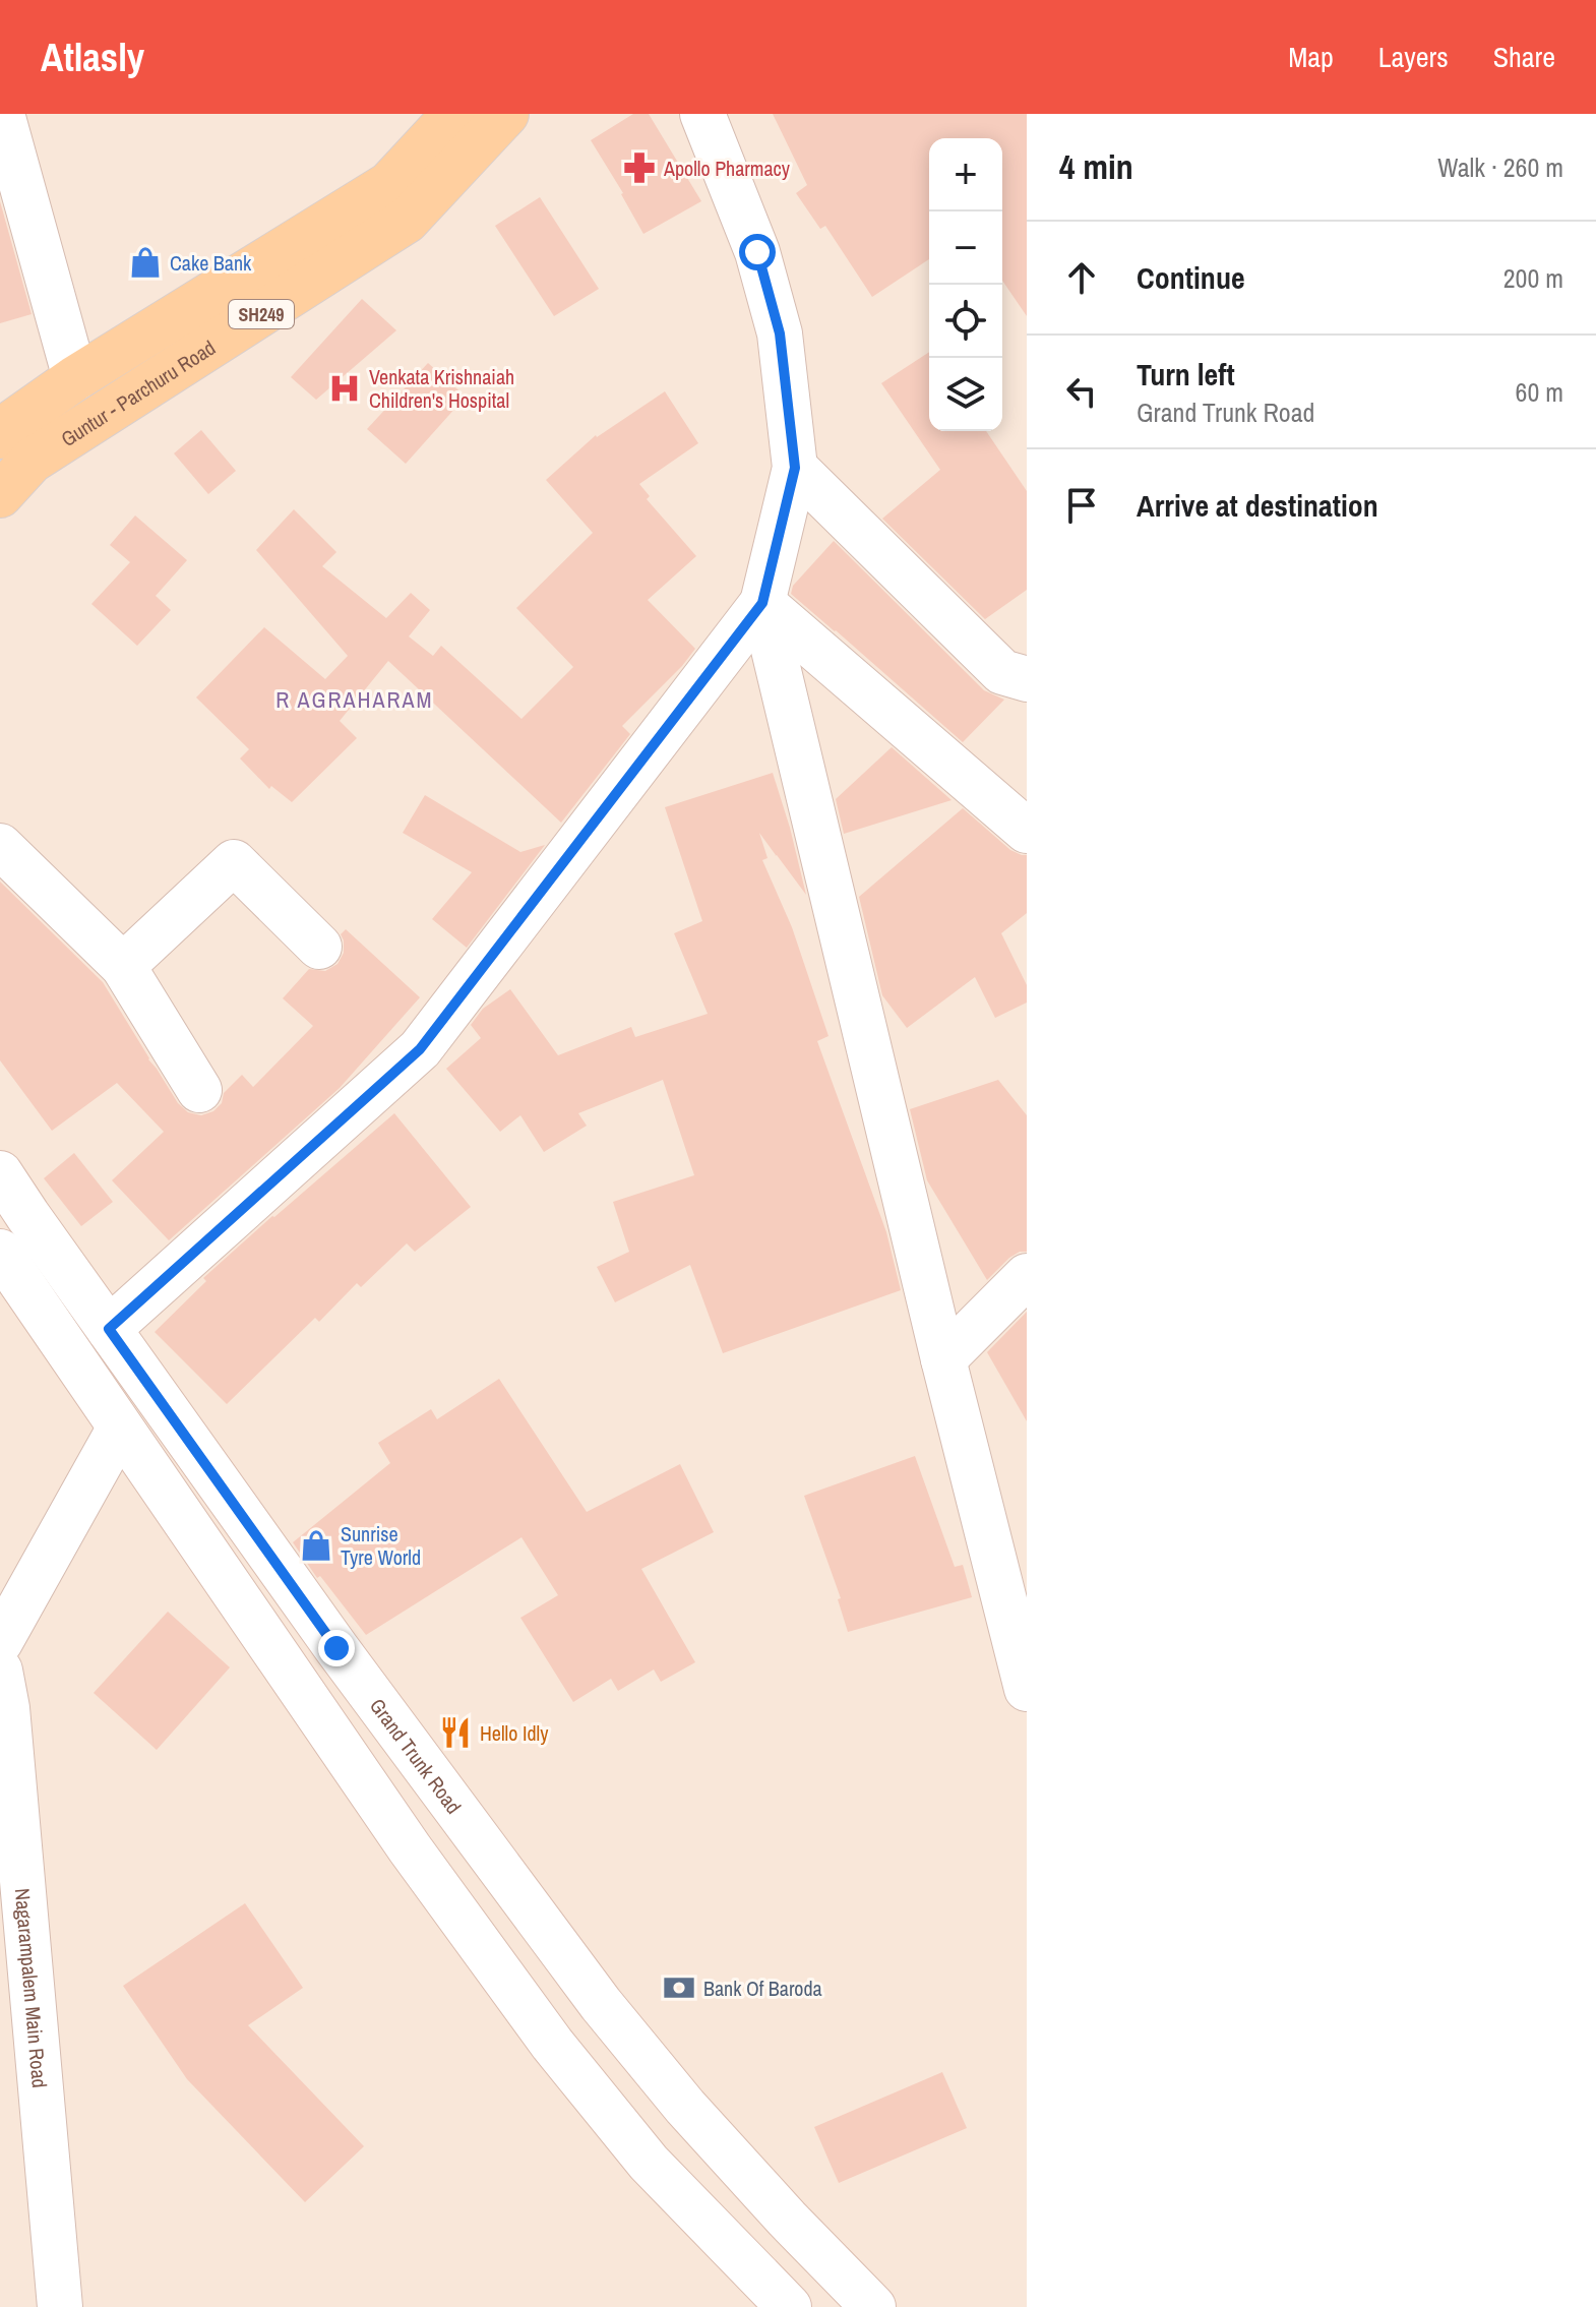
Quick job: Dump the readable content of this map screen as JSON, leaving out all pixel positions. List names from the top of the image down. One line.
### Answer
{"streets":{"main road":["SH249","Guntur - Parchuru Road"],"street":["Grand Trunk Road","Nagarampalem Main Road"]},"districts":["R AGRAHARAM"],"places":{"pharmacy":["Apollo Pharmacy"],"shop":["Cake Bank","Sunrise Tyre World"],"hospital":["Venkata Krishnaiah Children's Hospital"],"restaurant":["Hello Idly"],"bank":["Bank Of Baroda"]},"page":{"header":"Atlasly","nav":["Map","Layers","Share"],"heading":["4 min","Walk · 260 m"],"map_buttons":["+","−"],"list":[["Continue","200 m"],["Turn left","Grand Trunk Road","60 m"],"Arrive at destination"]}}
